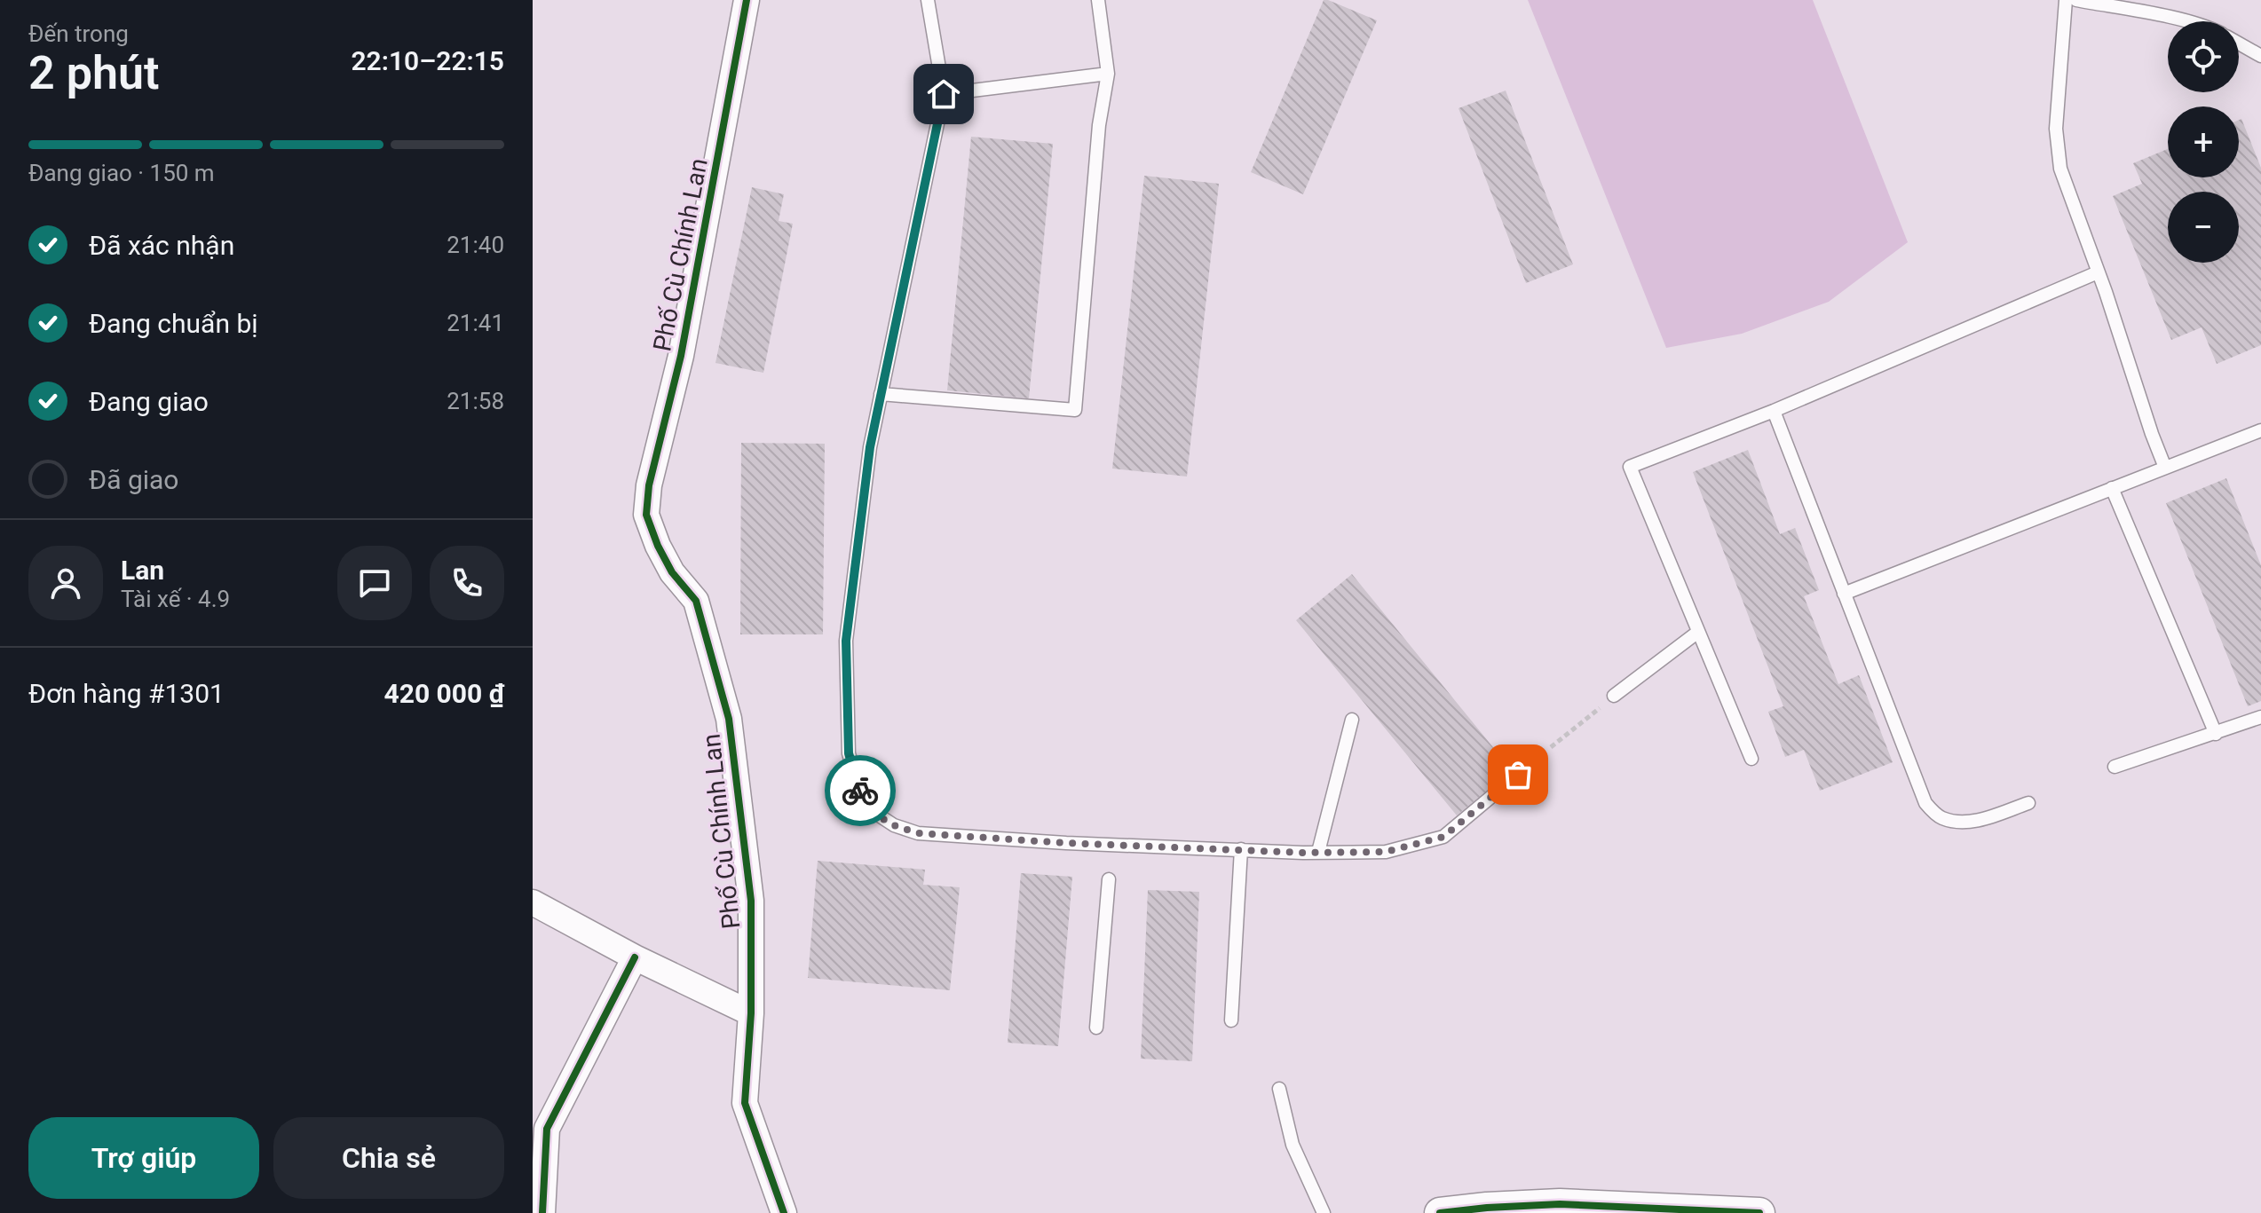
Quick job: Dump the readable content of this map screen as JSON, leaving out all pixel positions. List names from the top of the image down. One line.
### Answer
{"streets":{"street":["Phố Cù Chính Lan"]},"page":{"heading":["2 phút","Đến trong","22:10–22:15"],"panel":["Lan","Tài xế · 4.9","Đơn hàng #1301","420 000 ₫"],"map_buttons":["+","−"],"bar":"Đang giao · 150 m","list":[["Đã xác nhận","21:40"],["Đang chuẩn bị","21:41"],["Đang giao","21:58"],"Đã giao"],"buttons":["Trợ giúp","Chia sẻ"]}}
